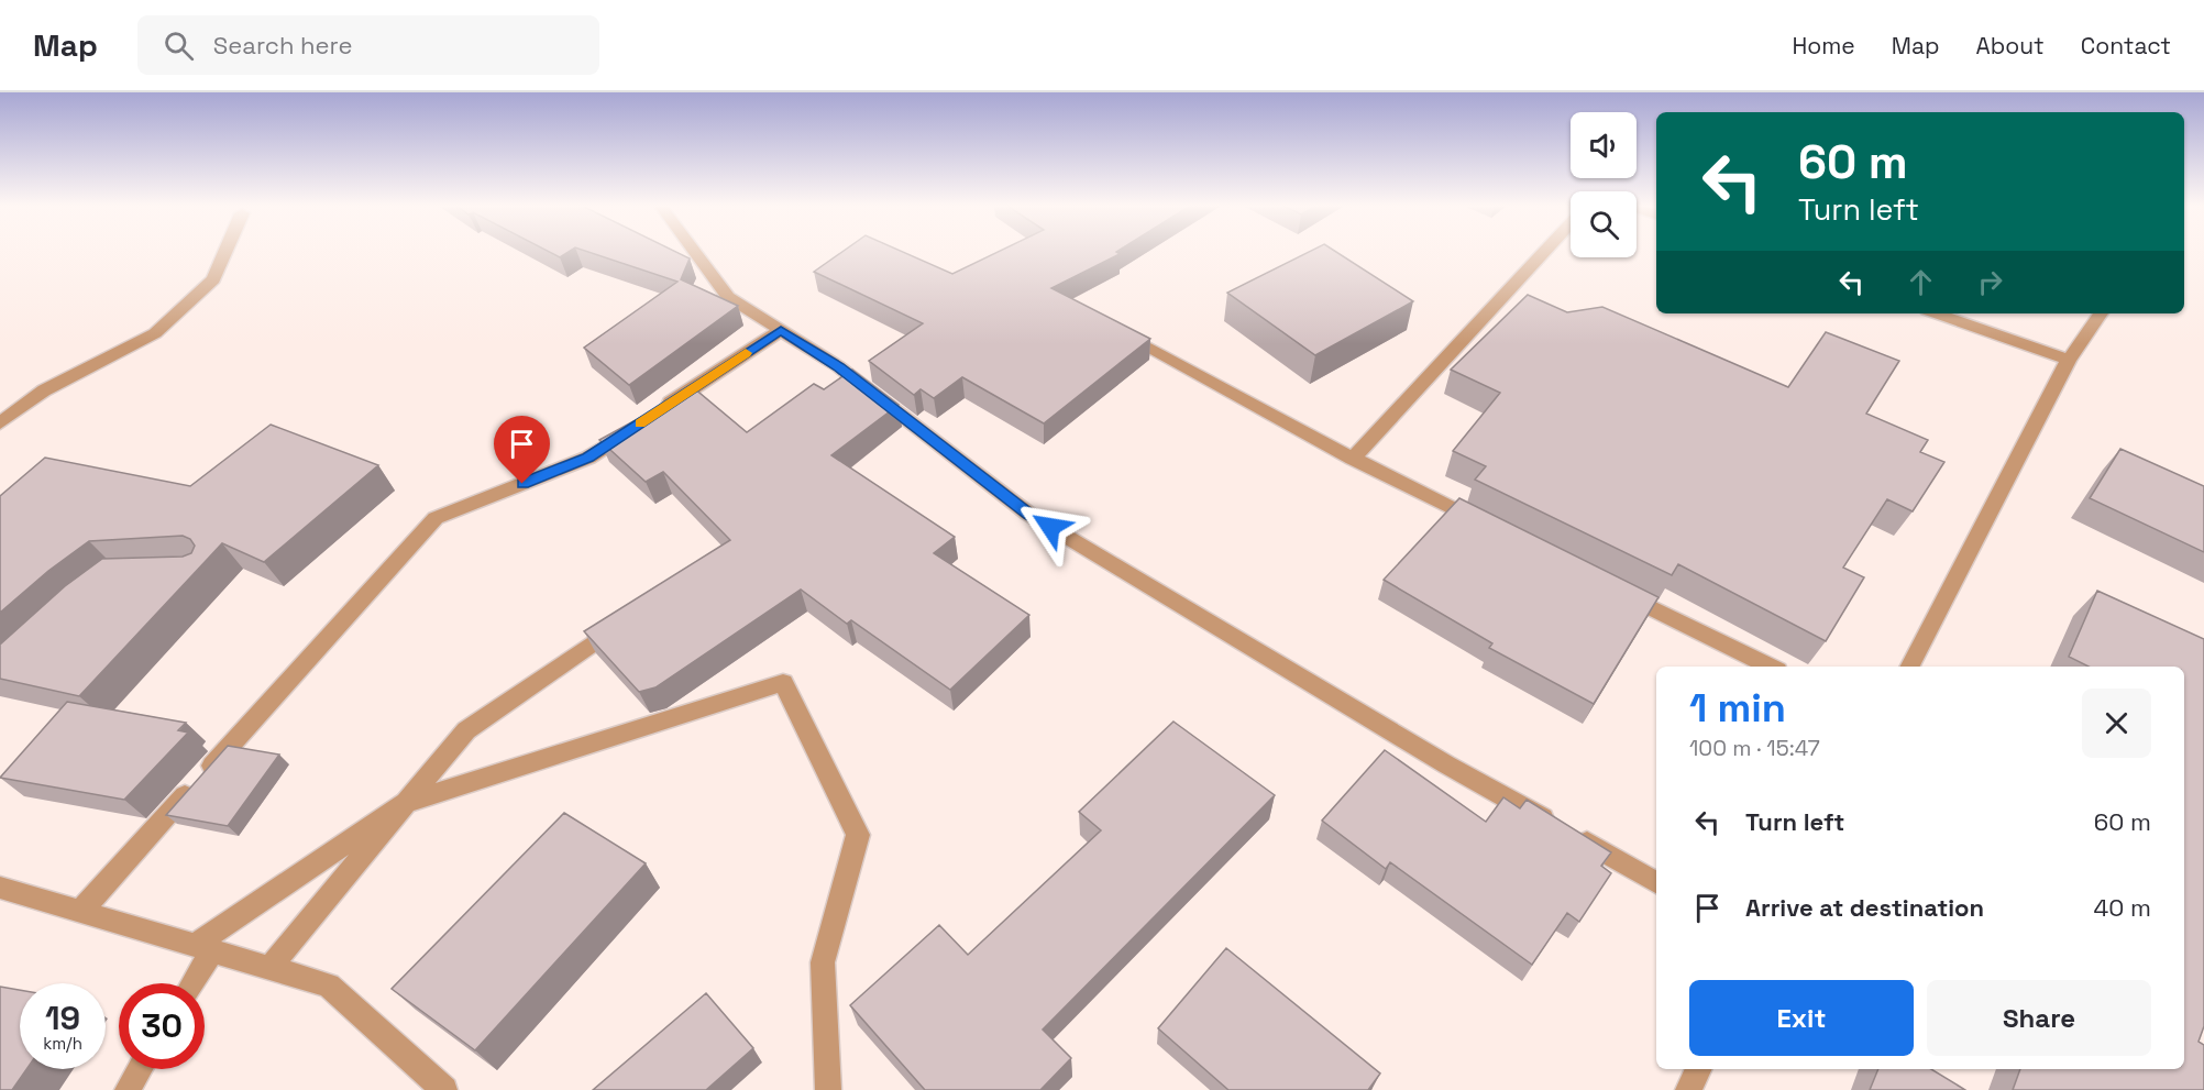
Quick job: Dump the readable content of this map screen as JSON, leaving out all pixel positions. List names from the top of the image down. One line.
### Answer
{"page":{"header":"Map","search":"Search here","nav":["Home","Map","About","Contact"],"turn":["60 m","Turn left"],"heading":["1 min","100 m · 15:47"],"list":[{"name":"Turn left","value":"60 m"},{"name":"Arrive at destination","value":"40 m"}],"buttons":["Exit","Share"],"speed":"19 km/h","limit":"30"}}
